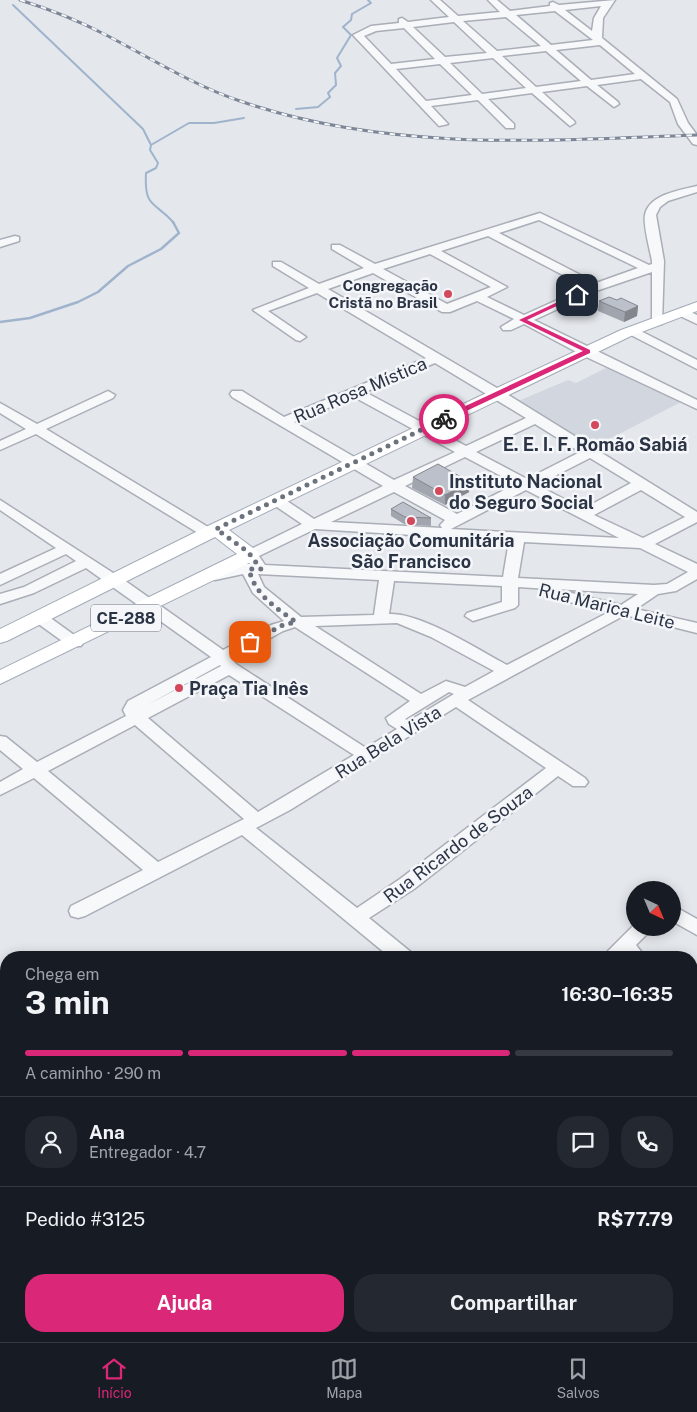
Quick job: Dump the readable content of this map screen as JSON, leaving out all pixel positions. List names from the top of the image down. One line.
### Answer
{"streets":{"main road":["CE-288"],"street":["Rua Rosa Mística","Rua Marica Leite","Rua Bela Vista","Rua Ricardo de Souza"]},"crossings":[["Rua Marica Leite","Rua Bela Vista"]],"places":["Congregação Cristã no Brasil","E. E. I. F. Romão Sabiá","Instituto Nacional do Seguro Social","Associação Comunitária São Francisco","Praça Tia Inês"],"north":"bottom right","page":{"heading":["3 min","Chega em","16:30–16:35"],"panel":["Ana","Entregador · 4.7","Pedido #3125","R$77.79"],"bar":"A caminho · 290 m","buttons":["Ajuda","Compartilhar"],"tabs":["Início","Mapa","Salvos"]}}
